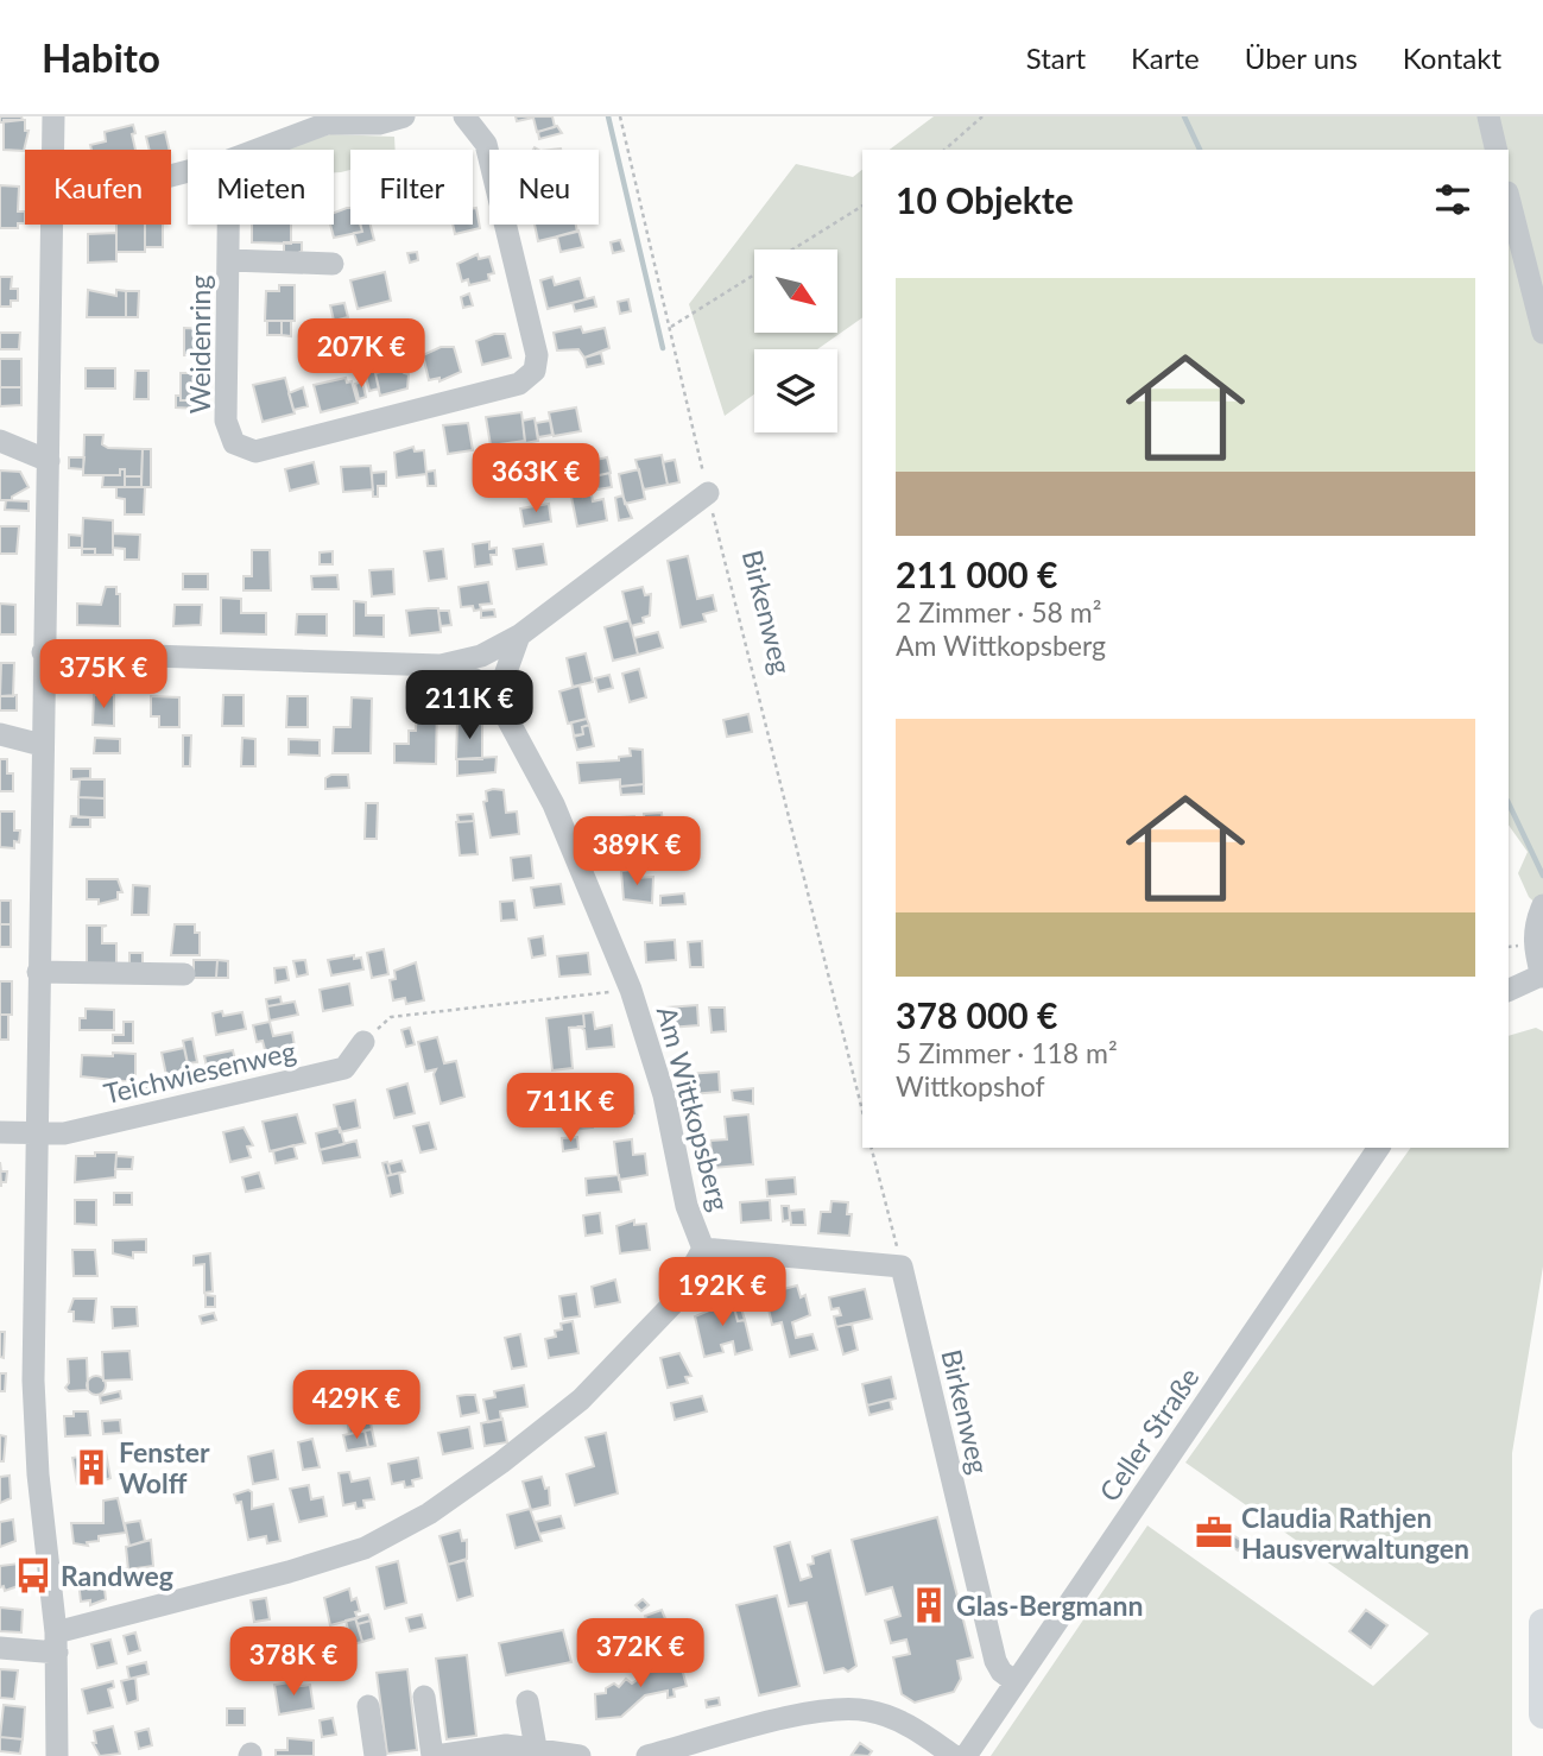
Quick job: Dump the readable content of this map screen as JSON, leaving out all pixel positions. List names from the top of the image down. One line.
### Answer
{"streets":{"street":["Weidenring","Birkenweg","Teichwiesenweg","Am Wittkopsberg","Celler Straße"]},"crossings":[["Birkenweg","Celler Straße"]],"places":{"building":["Fenster Wolff","Glas-Bergmann"],"office":["Claudia Rathjen Hausverwaltungen"],"bus stop":["Randweg"]},"north":"bottom right","page":{"header":"Habito","nav":["Start","Karte","Über uns","Kontakt"],"chip":["Kaufen","Mieten","Filter","Neu"],"heading":"10 Objekte","list":[{"name":"211 000 €","note":"2 Zimmer · 58 m² · Am Wittkopsberg"},{"name":"378 000 €","note":"5 Zimmer · 118 m² · Wittkopshof"}],"price":["207K €","363K €","375K €","211K €","389K €","711K €","192K €","429K €","372K €","378K €"]}}
